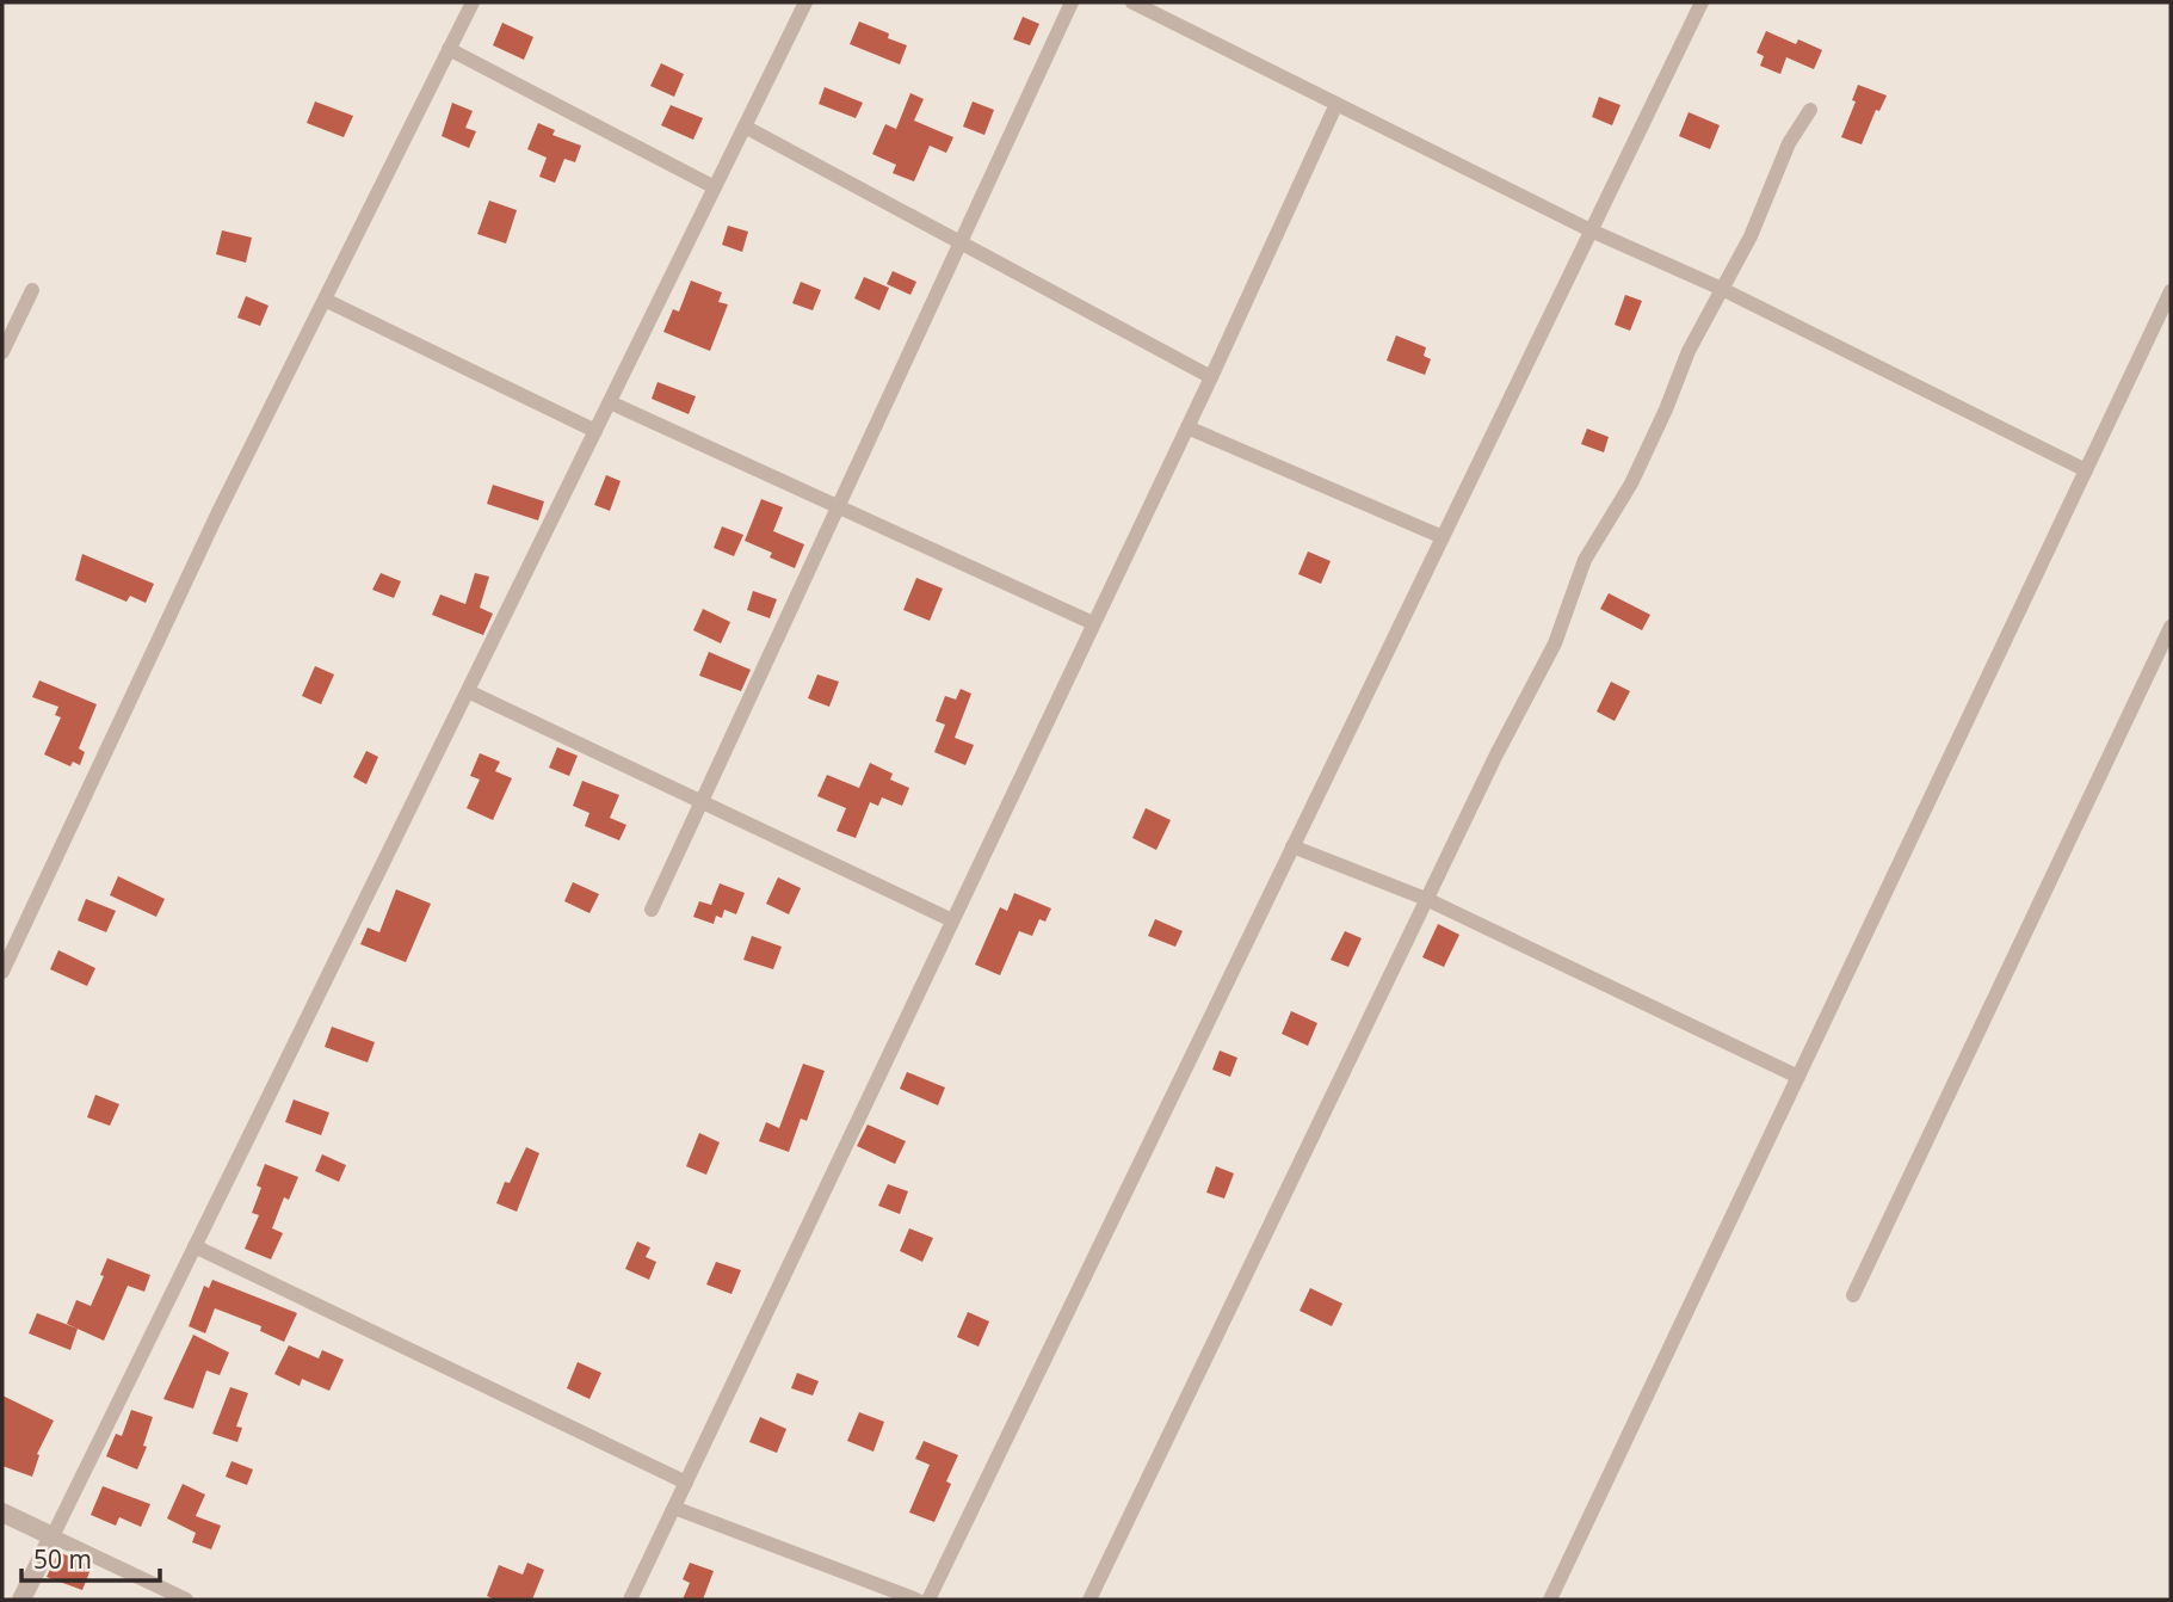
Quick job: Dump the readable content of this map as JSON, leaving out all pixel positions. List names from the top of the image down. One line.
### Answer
{"scale_bar":"50 m"}
